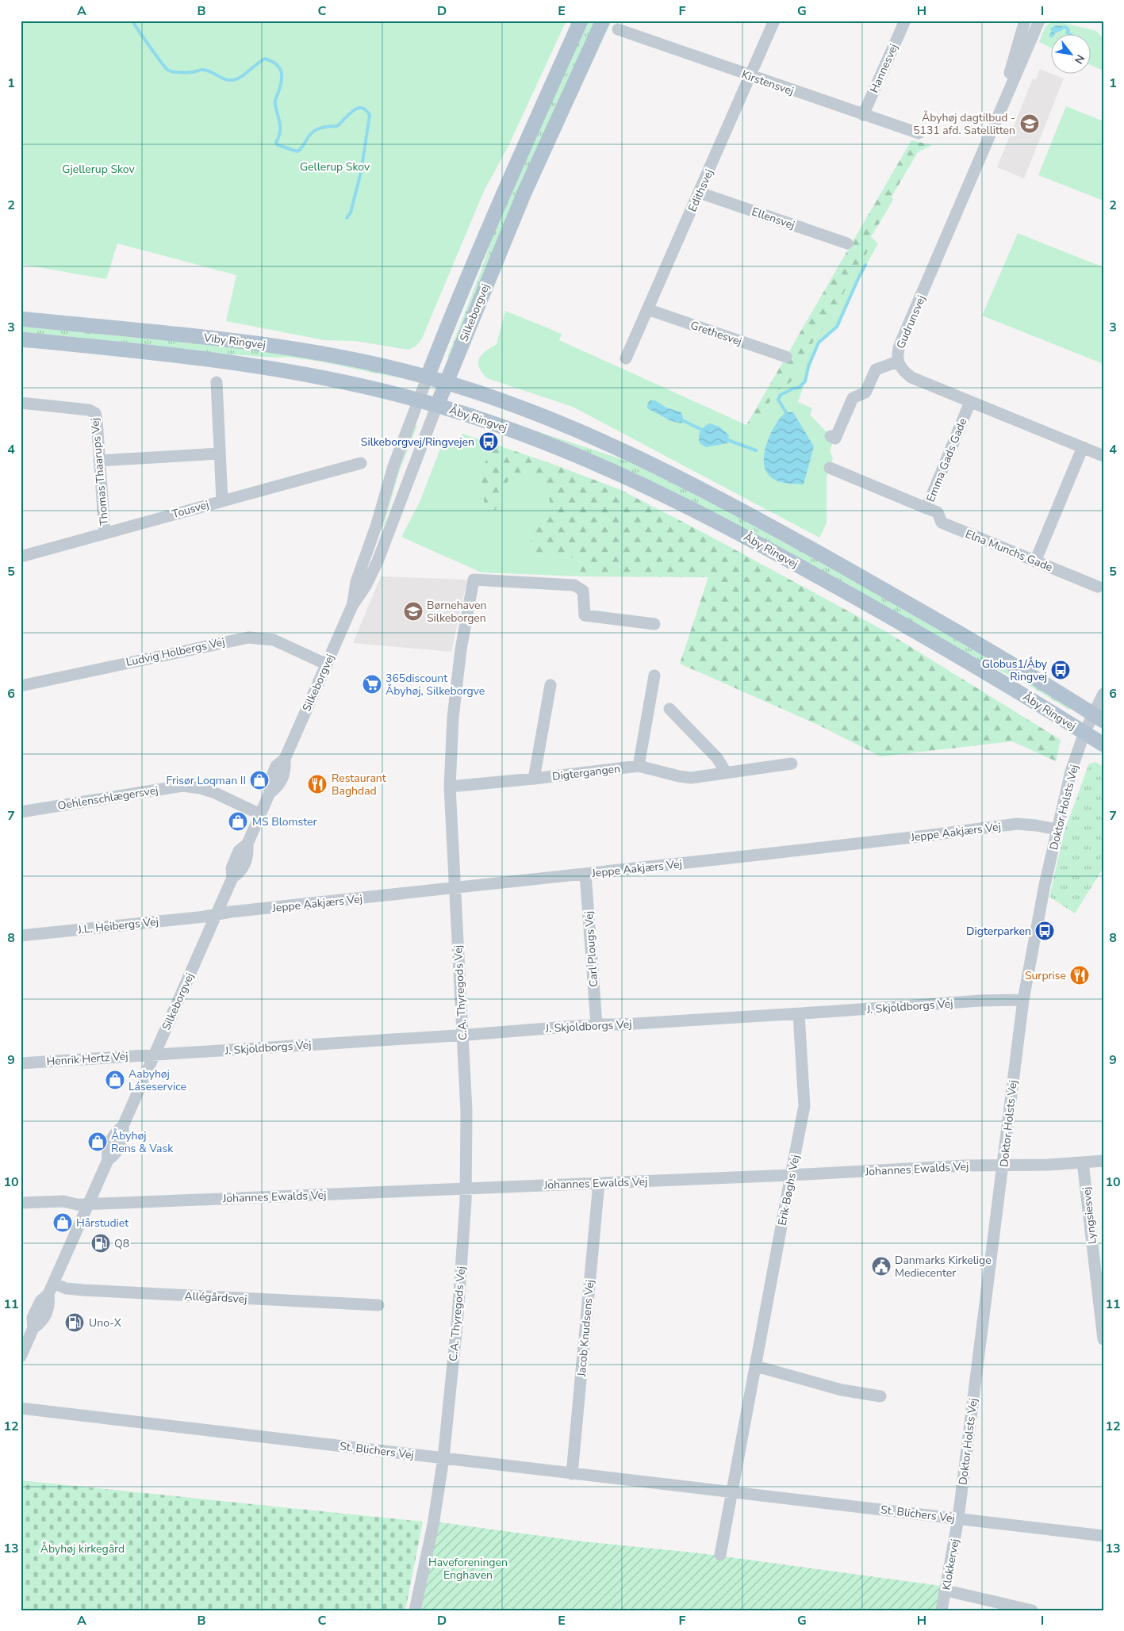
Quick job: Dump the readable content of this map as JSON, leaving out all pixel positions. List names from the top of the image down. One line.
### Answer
{"streets":{"main road":["Silkeborgvej","Viby Ringvej","Åby Ringvej"],"street":["Hannesvej","Kirstensvej","Edithsvej","Ellensvej","Gudrunsvej","Grethesvej","Emma Gads Gade","Thomas Thaarups Vej","Tousvej","Elna Munchs Gade","Ludvig Holbergs Vej","Digtergangen","Oehlenschlægersvej","Doktor Holsts Vej","Jeppe Aakjærs Vej","J.L. Heibergs Vej","Carl Plougs Vej","C.A. Thyregods Vej","J. Skjoldborgs Vej","Henrik Hertz Vej","Johannes Ewalds Vej","Erik Bøghs Vej","Lyngsiesvej","Allégårdsvej","Jacob Knudsens Vej","St. Blichers Vej","Klokkervej"]},"crossings":[["Hannesvej","Kirstensvej"],["Kirstensvej","Edithsvej"],["Edithsvej","Ellensvej"],["Edithsvej","Grethesvej"],["Silkeborgvej","Viby Ringvej"],["Silkeborgvej","Åby Ringvej"],["Silkeborgvej","Ludvig Holbergs Vej"],["Silkeborgvej","Oehlenschlægersvej"],["Silkeborgvej","Jeppe Aakjærs Vej"],["Silkeborgvej","J.L. Heibergs Vej"],["Silkeborgvej","J. Skjoldborgs Vej"],["Silkeborgvej","Henrik Hertz Vej"],["Silkeborgvej","Johannes Ewalds Vej"],["Silkeborgvej","Allégårdsvej"],["Gudrunsvej","Emma Gads Gade"],["Viby Ringvej","Åby Ringvej"],["Åby Ringvej","Doktor Holsts Vej"],["Emma Gads Gade","Elna Munchs Gade"],["Thomas Thaarups Vej","Tousvej"],["Digtergangen","C.A. Thyregods Vej"],["Doktor Holsts Vej","Jeppe Aakjærs Vej"],["Doktor Holsts Vej","J. Skjoldborgs Vej"],["Doktor Holsts Vej","Johannes Ewalds Vej"],["Doktor Holsts Vej","St. Blichers Vej"],["Doktor Holsts Vej","Klokkervej"],["Jeppe Aakjærs Vej","J.L. Heibergs Vej"],["Jeppe Aakjærs Vej","Carl Plougs Vej"],["Jeppe Aakjærs Vej","C.A. Thyregods Vej"],["Carl Plougs Vej","J. Skjoldborgs Vej"],["C.A. Thyregods Vej","J. Skjoldborgs Vej"],["C.A. Thyregods Vej","Johannes Ewalds Vej"],["C.A. Thyregods Vej","St. Blichers Vej"],["J. Skjoldborgs Vej","Henrik Hertz Vej"],["J. Skjoldborgs Vej","Erik Bøghs Vej"],["Johannes Ewalds Vej","Erik Bøghs Vej"],["Johannes Ewalds Vej","Lyngsiesvej"],["Johannes Ewalds Vej","Jacob Knudsens Vej"],["Erik Bøghs Vej","St. Blichers Vej"],["Jacob Knudsens Vej","St. Blichers Vej"],["St. Blichers Vej","Klokkervej"]],"parks":["Gellerup Skov","Gjellerup Skov","Åbyhøj kirkegård","Haveforeningen Enghaven"],"places":{"school or university":["Åbyhøj dagtilbud - 5131 afd. Satellitten","Børnehaven Silkeborgen"],"bus stop":["Silkeborgvej/Ringvejen","Globus1/Åby Ringvej","Digterparken"],"supermarket":["365discount Åbyhøj, Silkeborgve"],"shop":["Frisør Loqman II","MS Blomster","Aabyhøj Láseservice","Åbyhøj Rens & Vask","Hårstudiet"],"restaurant":["Restaurant Baghdad","Surprise"],"fuel station":["Q8","Uno-X"],"public building":["Danmarks Kirkelige Mediecenter"]},"north":"bottom right","grid":{"columns":["A","B","C","D","E","F","G","H","I"],"rows":["1","2","3","4","5","6","7","8","9","10","11","12","13"]}}
